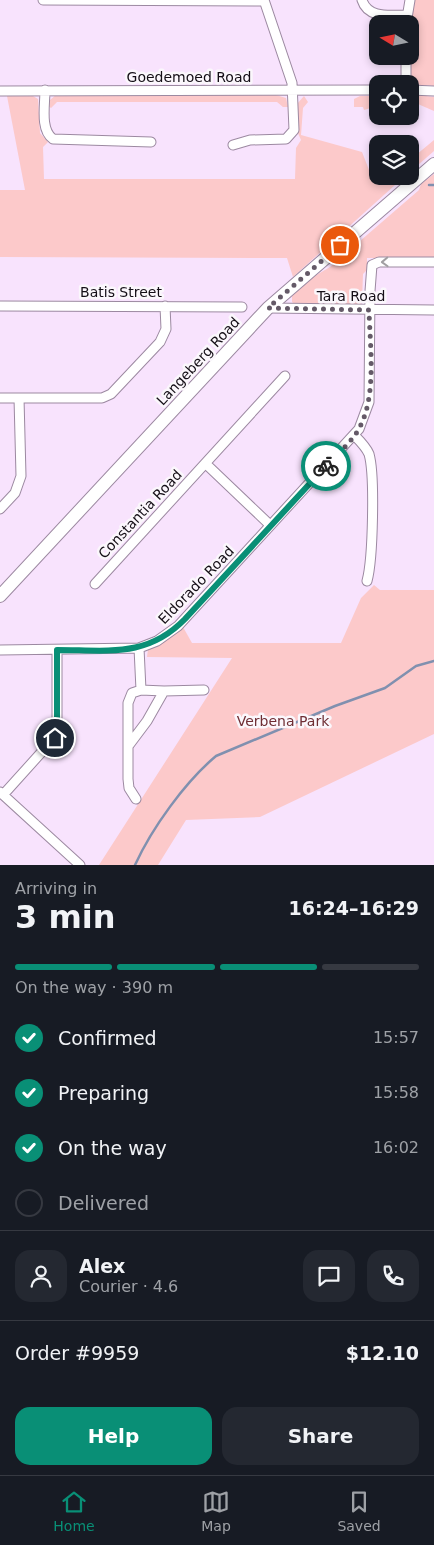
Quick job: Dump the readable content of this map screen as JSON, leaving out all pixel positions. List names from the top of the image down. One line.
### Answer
{"streets":{"main road":["Langeberg Road"],"street":["Goedemoed Road","Batis Street","Tara Road","Constantia Road","Eldorado Road"]},"crossings":[["Tara Road","Langeberg Road"],["Tara Road","Eldorado Road"]],"parks":["Verbena Park"],"north":"left","page":{"heading":["3 min","Arriving in","16:24–16:29"],"panel":["Alex","Courier · 4.6","Order #9959","$12.10"],"bar":"On the way · 390 m","list":[["Confirmed","15:57"],["Preparing","15:58"],["On the way","16:02"],"Delivered"],"buttons":["Help","Share"],"tabs":["Home","Map","Saved"]}}
